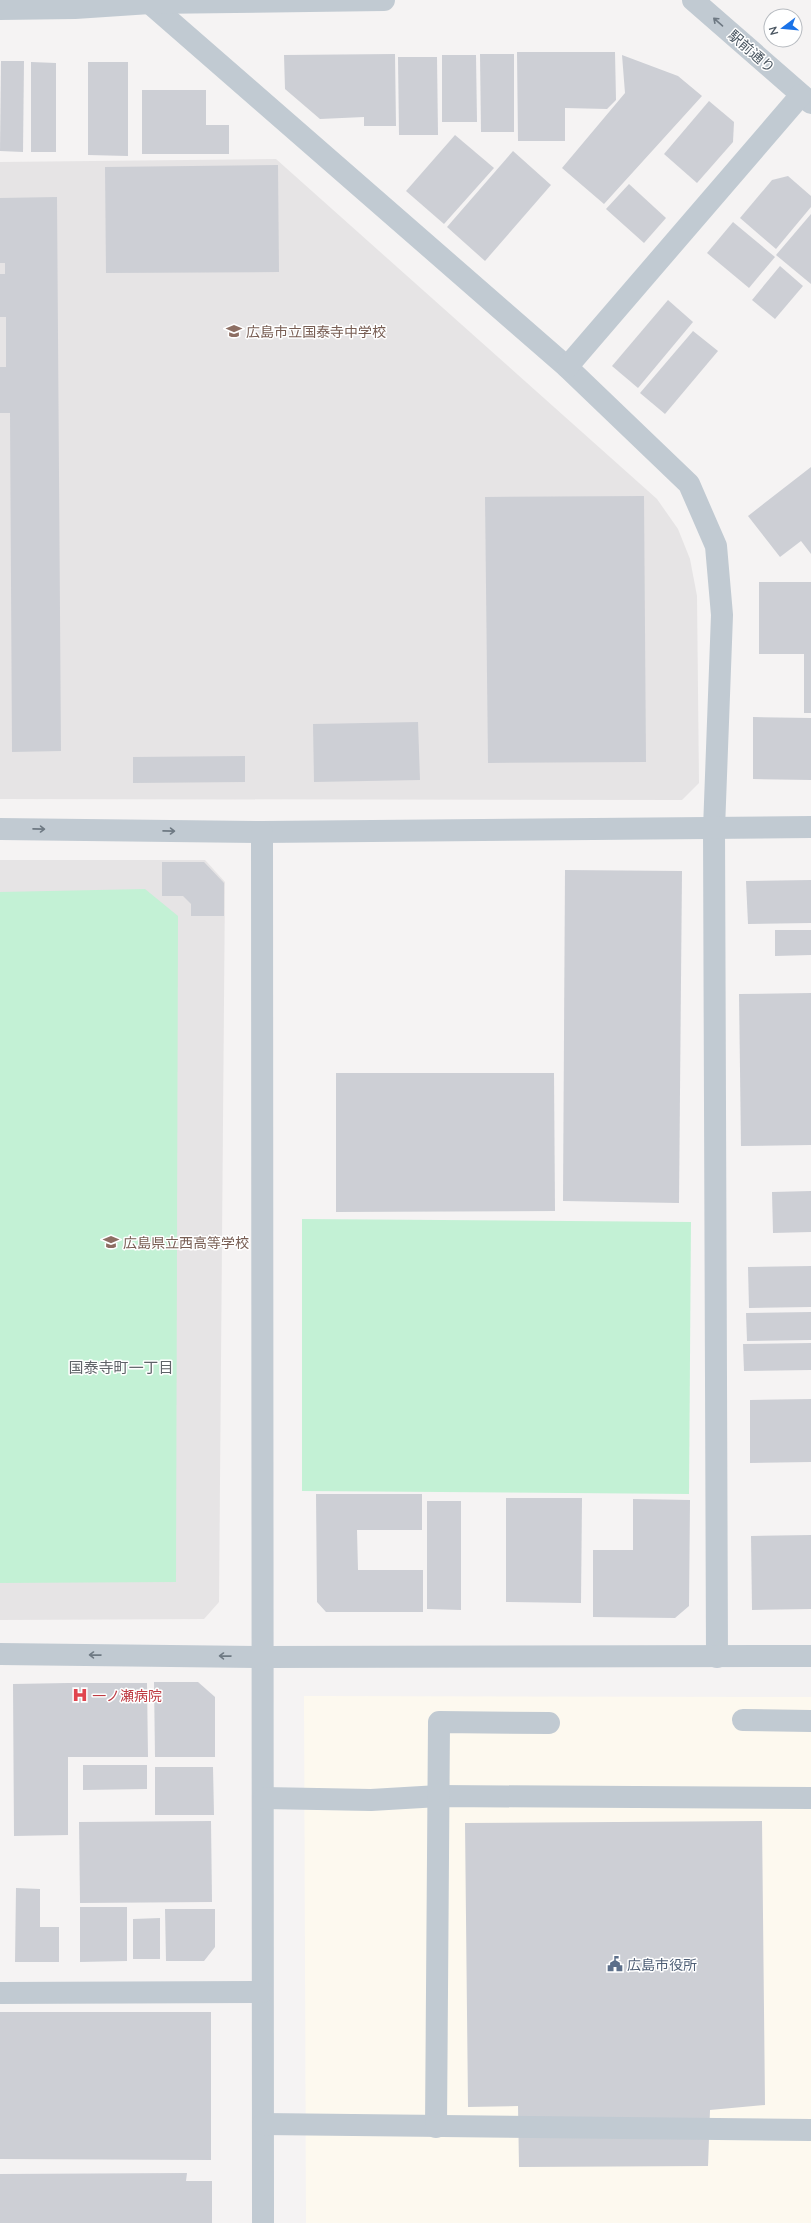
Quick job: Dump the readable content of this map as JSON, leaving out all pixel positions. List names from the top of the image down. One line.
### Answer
{"streets":{"street":["駅前通り"]},"one_way":["駅前通り"],"districts":["国泰寺町一丁目"],"places":{"school or university":["広島市立国泰寺中学校","広島県立西高等学校"],"hospital":["一ノ瀬病院"],"public building":["広島市役所"]},"north":"left"}
